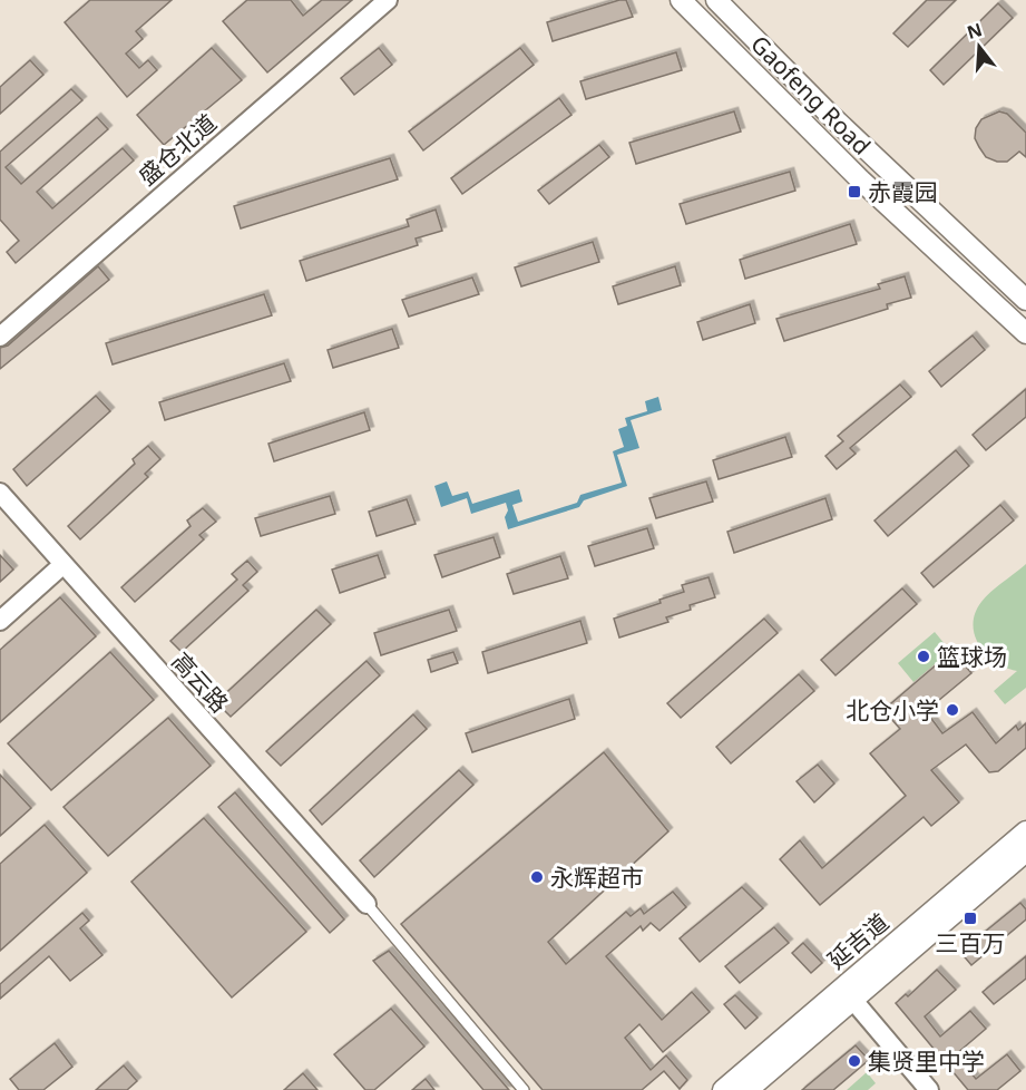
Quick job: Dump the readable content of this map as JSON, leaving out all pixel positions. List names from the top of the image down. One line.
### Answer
{"streets":{"main road":["Gaofeng Road","延吉道"],"street":["盛仓北道","高云路"]},"places":{"transit":["赤霞园","三百万"],"other":["篮球场","北仓小学","永辉超市","集贤里中学"]},"north":"top"}
